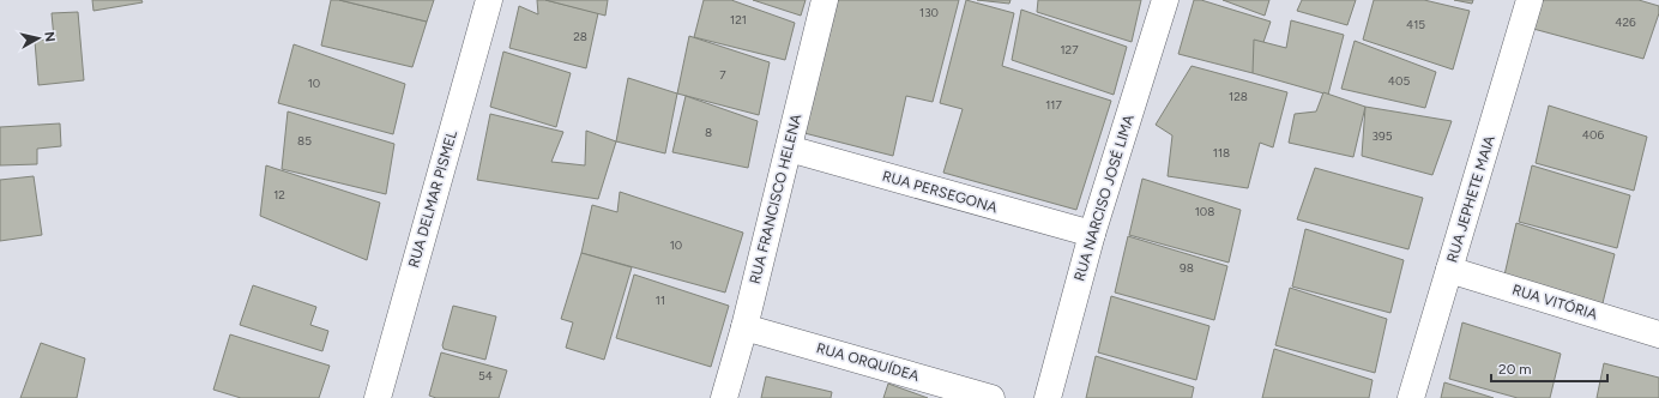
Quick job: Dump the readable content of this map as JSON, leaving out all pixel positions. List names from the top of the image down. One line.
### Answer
{"streets":{"street":["RUA PERSEGONA","RUA NARCISO JOSÉ LIMA","RUA DELMAR PISMEL","RUA FRANCISCO HELENA","RUA JEPHETE MAIA","RUA VITÓRIA","RUA ORQUÍDEA"]},"crossings":[["RUA PERSEGONA","RUA NARCISO JOSÉ LIMA"],["RUA PERSEGONA","RUA FRANCISCO HELENA"],["RUA FRANCISCO HELENA","RUA ORQUÍDEA"],["RUA JEPHETE MAIA","RUA VITÓRIA"]],"house_numbers":["130","121","426","415","28","127","7","405","10","128","117","8","406","395","85","118","12","108","10","98","11","54"],"scale_bar":"20 m","north":"right"}
